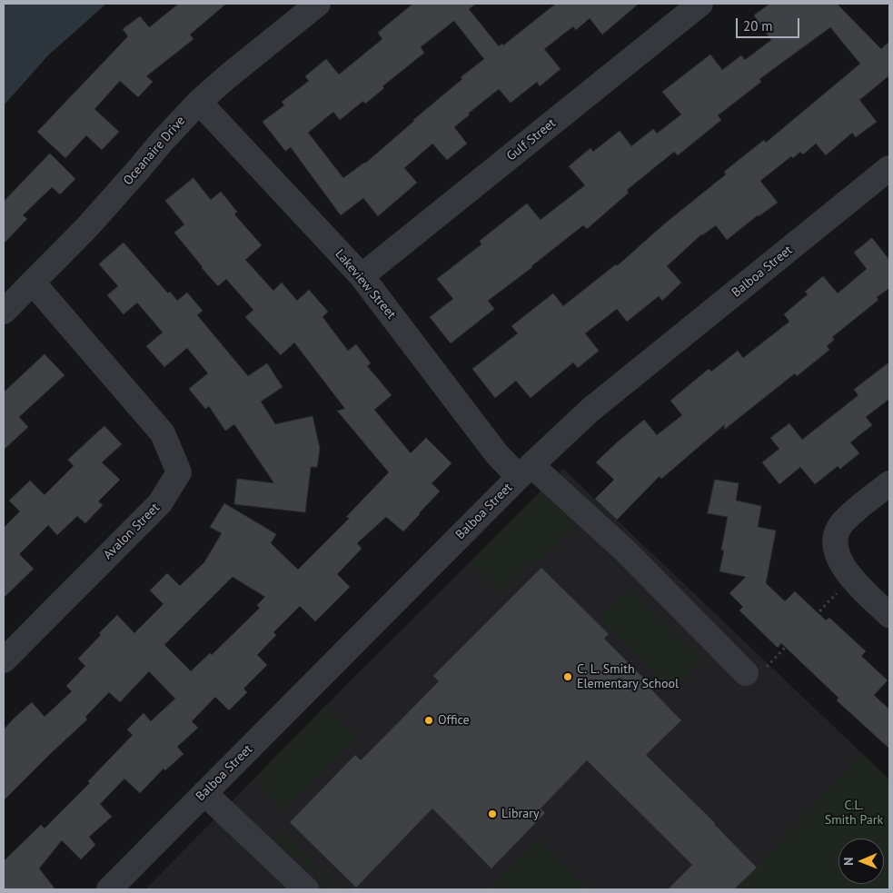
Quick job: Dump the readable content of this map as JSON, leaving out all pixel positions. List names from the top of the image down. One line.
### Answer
{"streets":{"street":["Gulf Street","Oceanaire Drive","Balboa Street","Lakeview Street","Avalon Street"]},"crossings":[["Gulf Street","Lakeview Street"],["Oceanaire Drive","Lakeview Street"],["Oceanaire Drive","Avalon Street"],["Balboa Street","Lakeview Street"]],"parks":["C.L. Smith Park"],"places":["C. L. Smith Elementary School","Office","Library"],"scale_bar":"20 m","north":"left"}
